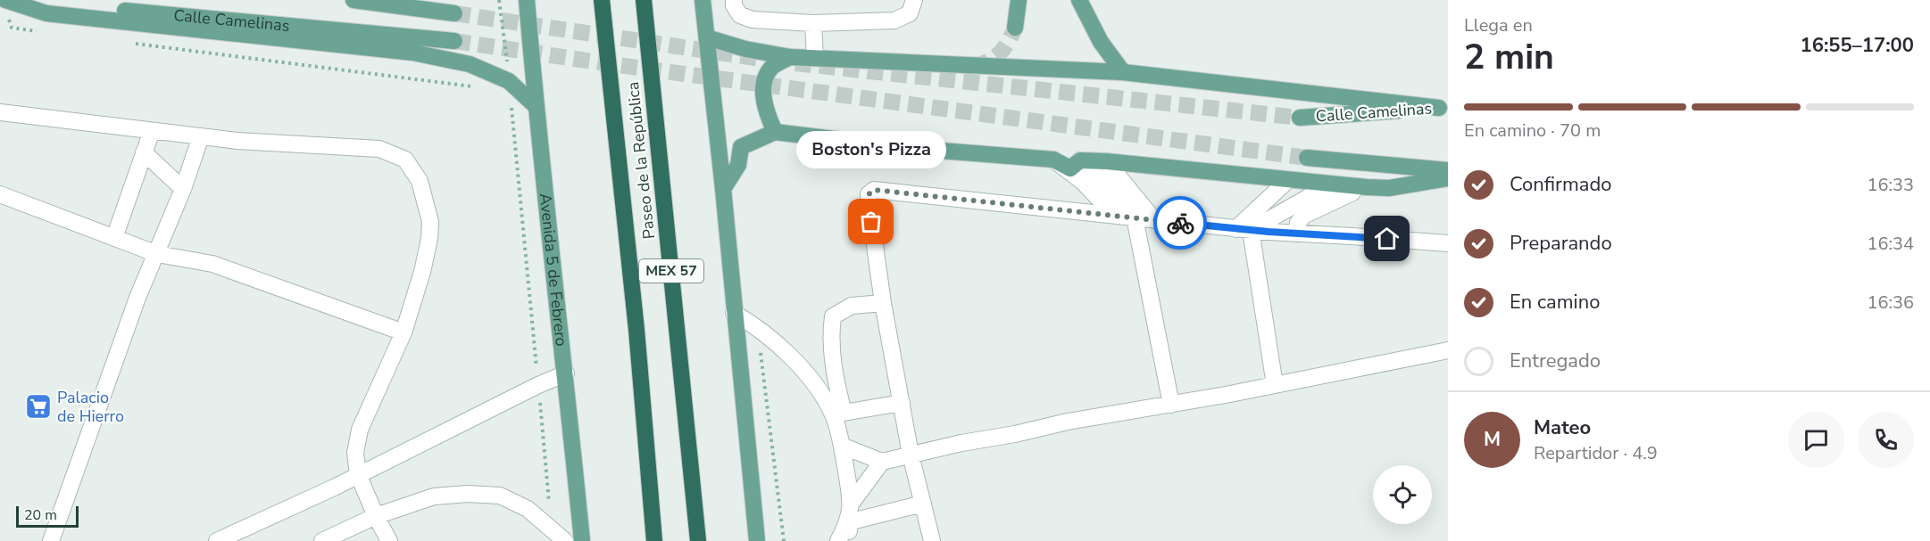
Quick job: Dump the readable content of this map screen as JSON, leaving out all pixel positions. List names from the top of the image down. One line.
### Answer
{"streets":{"highway":["Paseo de la República","MEX 57"],"main road":["Calle Camelinas","Avenida 5 de Febrero"]},"places":{"other":["Boston's Pizza"],"supermarket":["Palacio de Hierro"]},"scale_bar":"20 m","page":{"heading":["2 min","Llega en","16:55–17:00"],"panel":["Mateo","Repartidor · 4.9"],"bar":"En camino · 70 m","bubble":"Boston's Pizza","list":[["Confirmado","16:33"],["Preparando","16:34"],["En camino","16:36"],"Entregado"],"round":"M","scale":"20 m"}}
